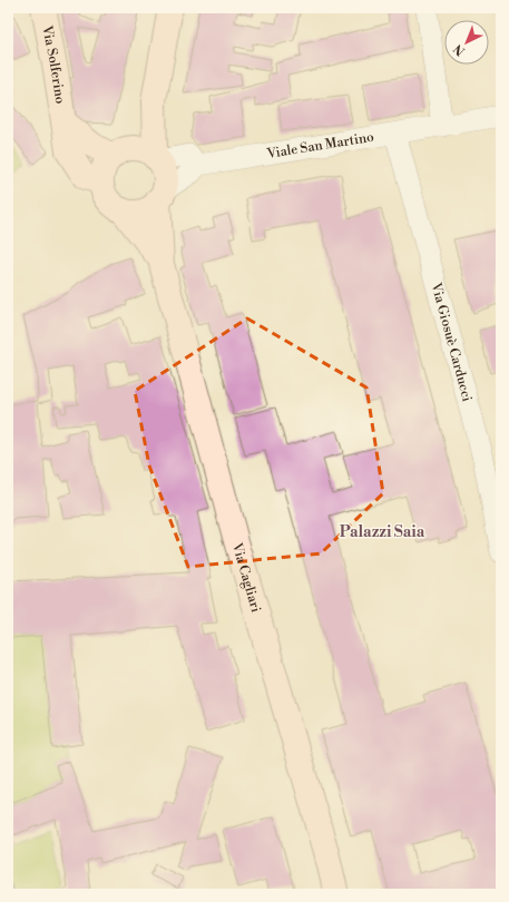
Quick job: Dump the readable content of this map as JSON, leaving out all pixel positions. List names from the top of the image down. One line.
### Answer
{"streets":{"main road":["Via Solferino","Via Cagliari"],"street":["Viale San Martino","Via Giosuè Carducci"]},"crossings":[["Via Solferino","Via Cagliari"],["Viale San Martino","Via Giosuè Carducci"]],"districts":["Palazzi Saia"],"north":"bottom left"}
